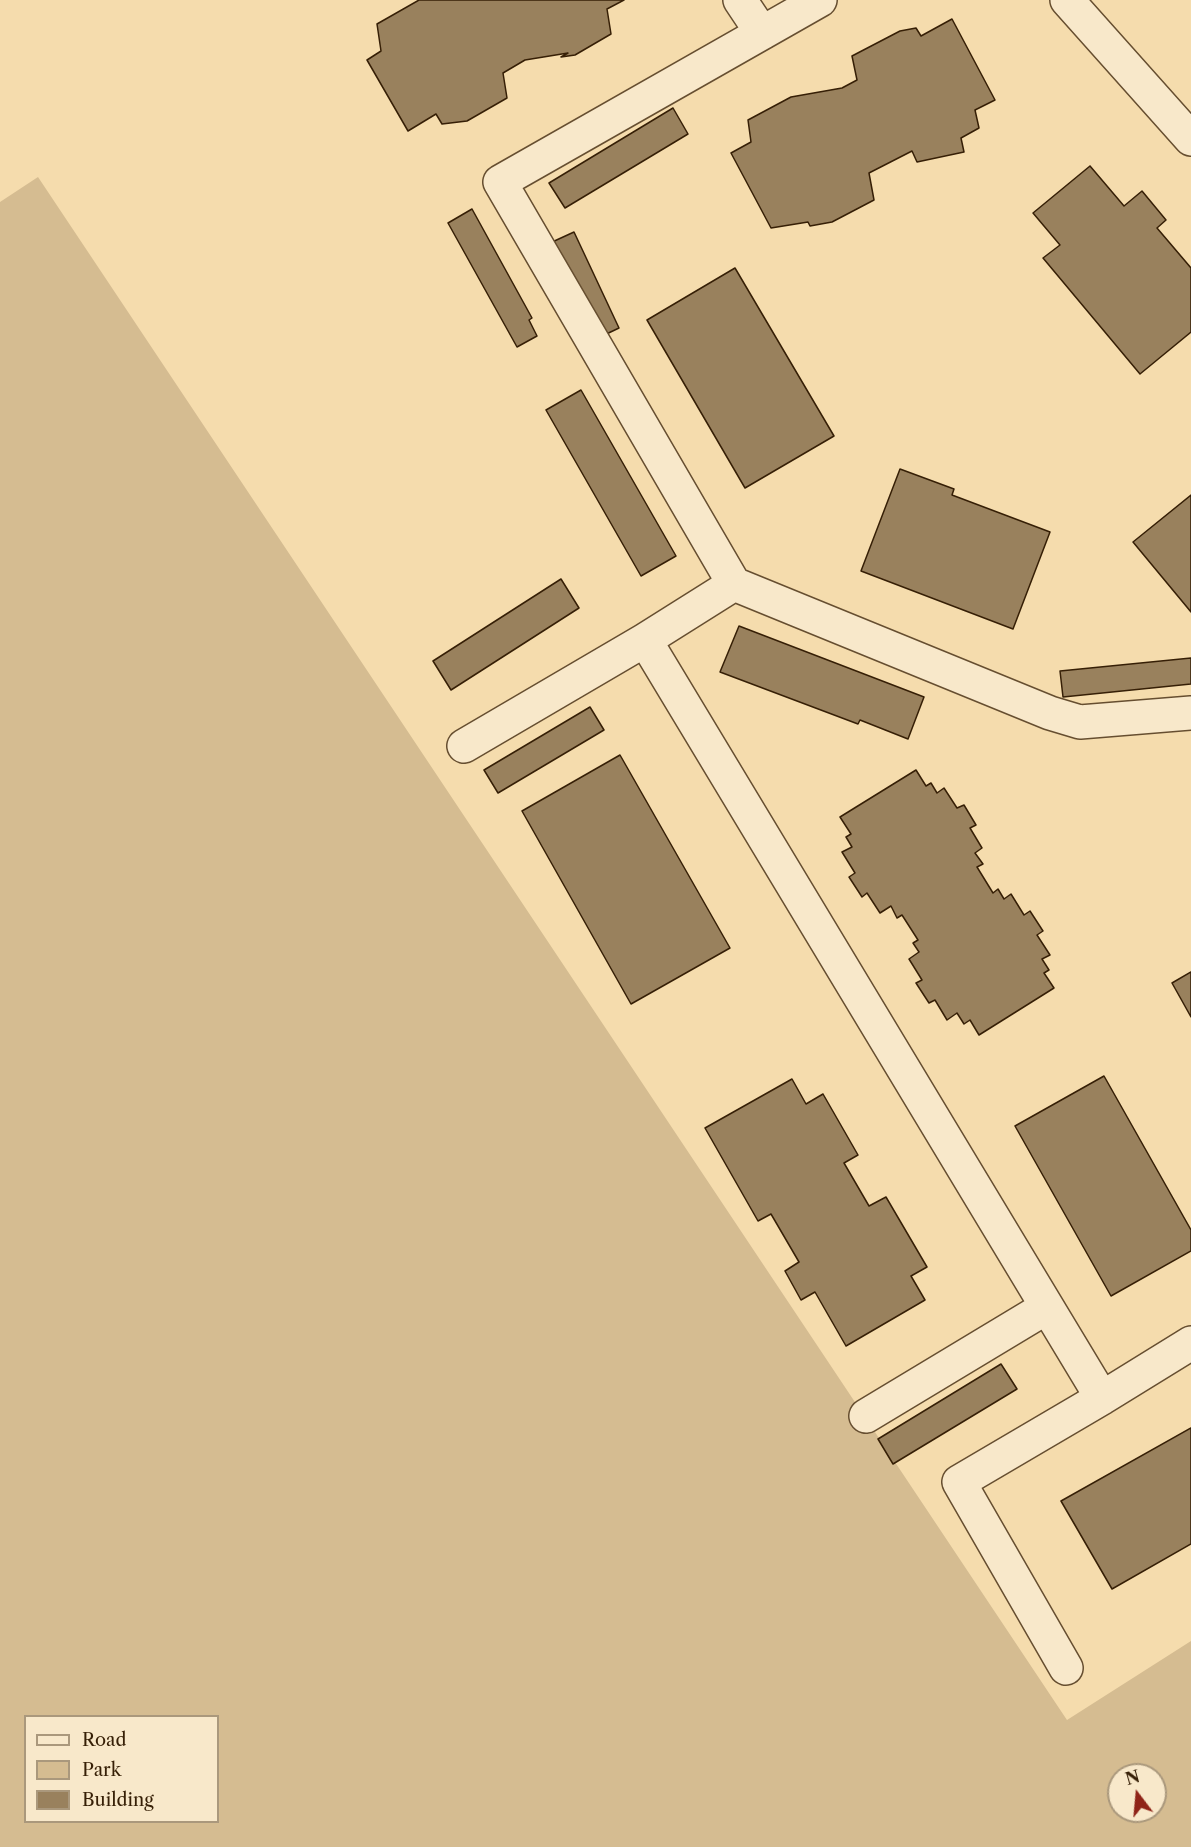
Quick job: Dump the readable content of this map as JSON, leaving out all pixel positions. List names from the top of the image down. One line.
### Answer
{"legend":["Road","Park","Building"],"north":"top"}
